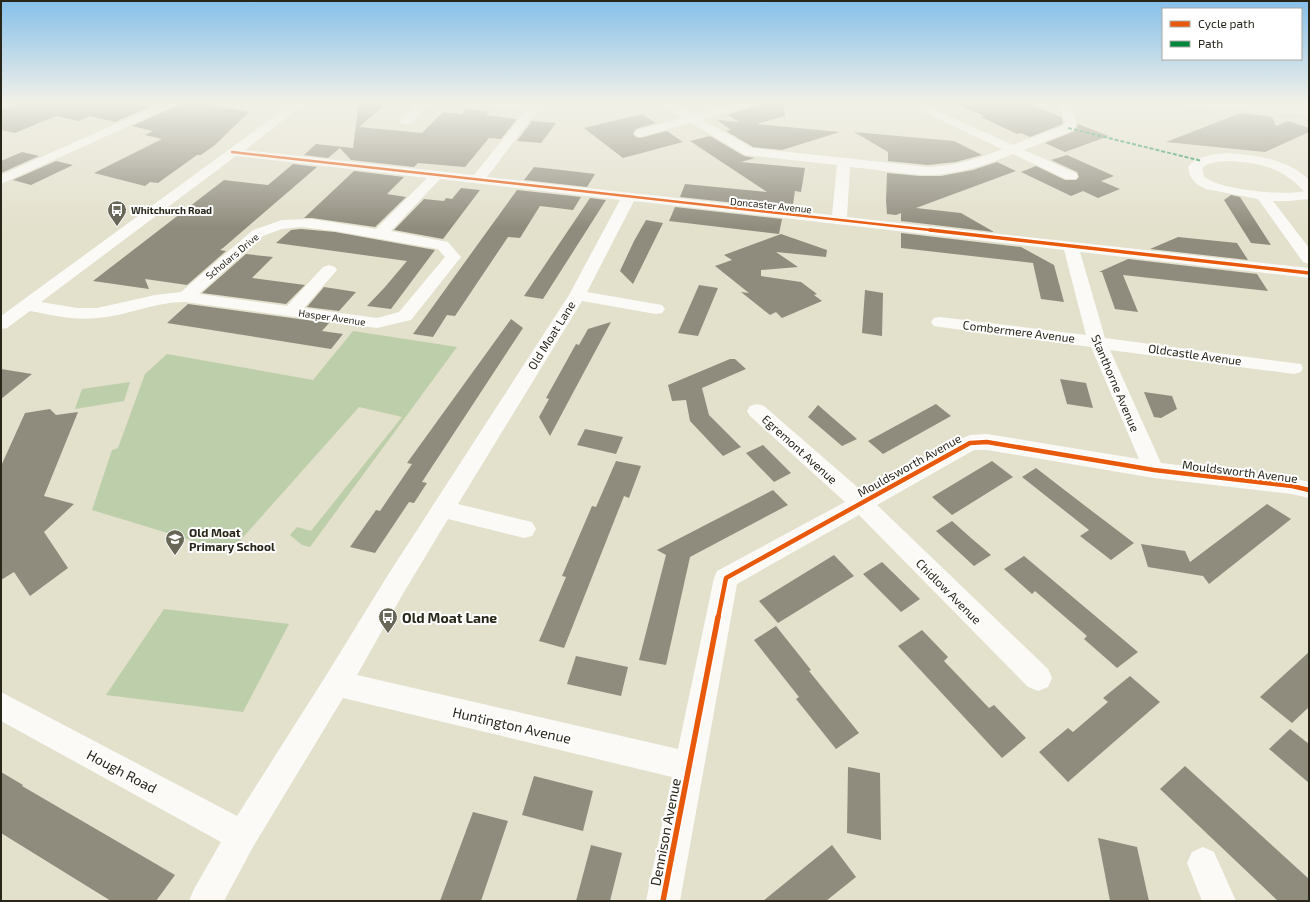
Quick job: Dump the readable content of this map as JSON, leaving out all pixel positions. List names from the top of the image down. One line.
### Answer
{"streets":{"street":["Doncaster Avenue","Scholars Drive","Hasper Avenue","Combermere Avenue","Old Moat Lane","Oldcastle Avenue","Stanthorne Avenue","Egremont Avenue","Mouldsworth Avenue","Chidlow Avenue","Huntington Avenue","Hough Road","Dennison Avenue"]},"crossings":[["Doncaster Avenue","Old Moat Lane"],["Doncaster Avenue","Stanthorne Avenue"],["Scholars Drive","Hasper Avenue"],["Combermere Avenue","Oldcastle Avenue"],["Combermere Avenue","Stanthorne Avenue"],["Old Moat Lane","Huntington Avenue"],["Old Moat Lane","Hough Road"],["Oldcastle Avenue","Stanthorne Avenue"],["Stanthorne Avenue","Mouldsworth Avenue"],["Egremont Avenue","Mouldsworth Avenue"],["Egremont Avenue","Chidlow Avenue"],["Mouldsworth Avenue","Chidlow Avenue"],["Mouldsworth Avenue","Huntington Avenue"],["Mouldsworth Avenue","Dennison Avenue"],["Huntington Avenue","Dennison Avenue"]],"places":{"bus stop":["Whitchurch Road","Old Moat Lane"],"school or university":["Old Moat Primary School"]},"legend":["Cycle path","Path"]}
